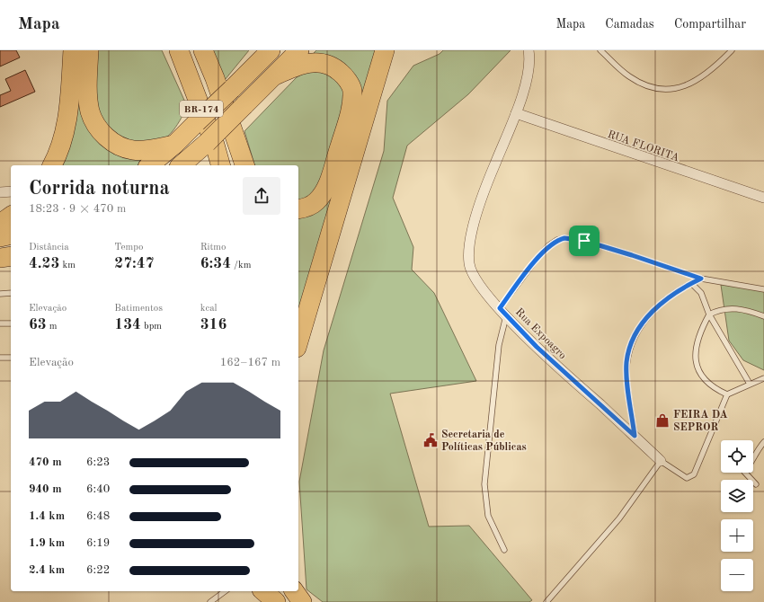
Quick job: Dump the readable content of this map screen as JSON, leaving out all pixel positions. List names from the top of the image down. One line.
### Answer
{"streets":{"highway":["BR-174"],"street":["RUA FLORITA","Rua Expoagro"]},"crossings":[["RUA FLORITA","Rua Expoagro"]],"places":{"shop":["FEIRA DA SEPROR"],"public building":["Secretaria de Políticas Públicas"]},"page":{"header":"Mapa","nav":["Mapa","Camadas","Compartilhar"],"heading":["Corrida noturna","18:23 · 9 × 470 m"],"stats":[["Distância","4.23 km"],["Tempo","27:47"],["Ritmo","6:34 /km"],["Elevação","63 m"],["Batimentos","134 bpm"],["kcal","316"]],"chart":["Elevação","162–167 m"],"map_buttons":["+","−"],"list":[{"name":"470 m","note":"6:23"},{"name":"940 m","note":"6:40"},{"name":"1.4 km","note":"6:48"},{"name":"1.9 km","note":"6:19"},{"name":"2.4 km","note":"6:22"}]}}
